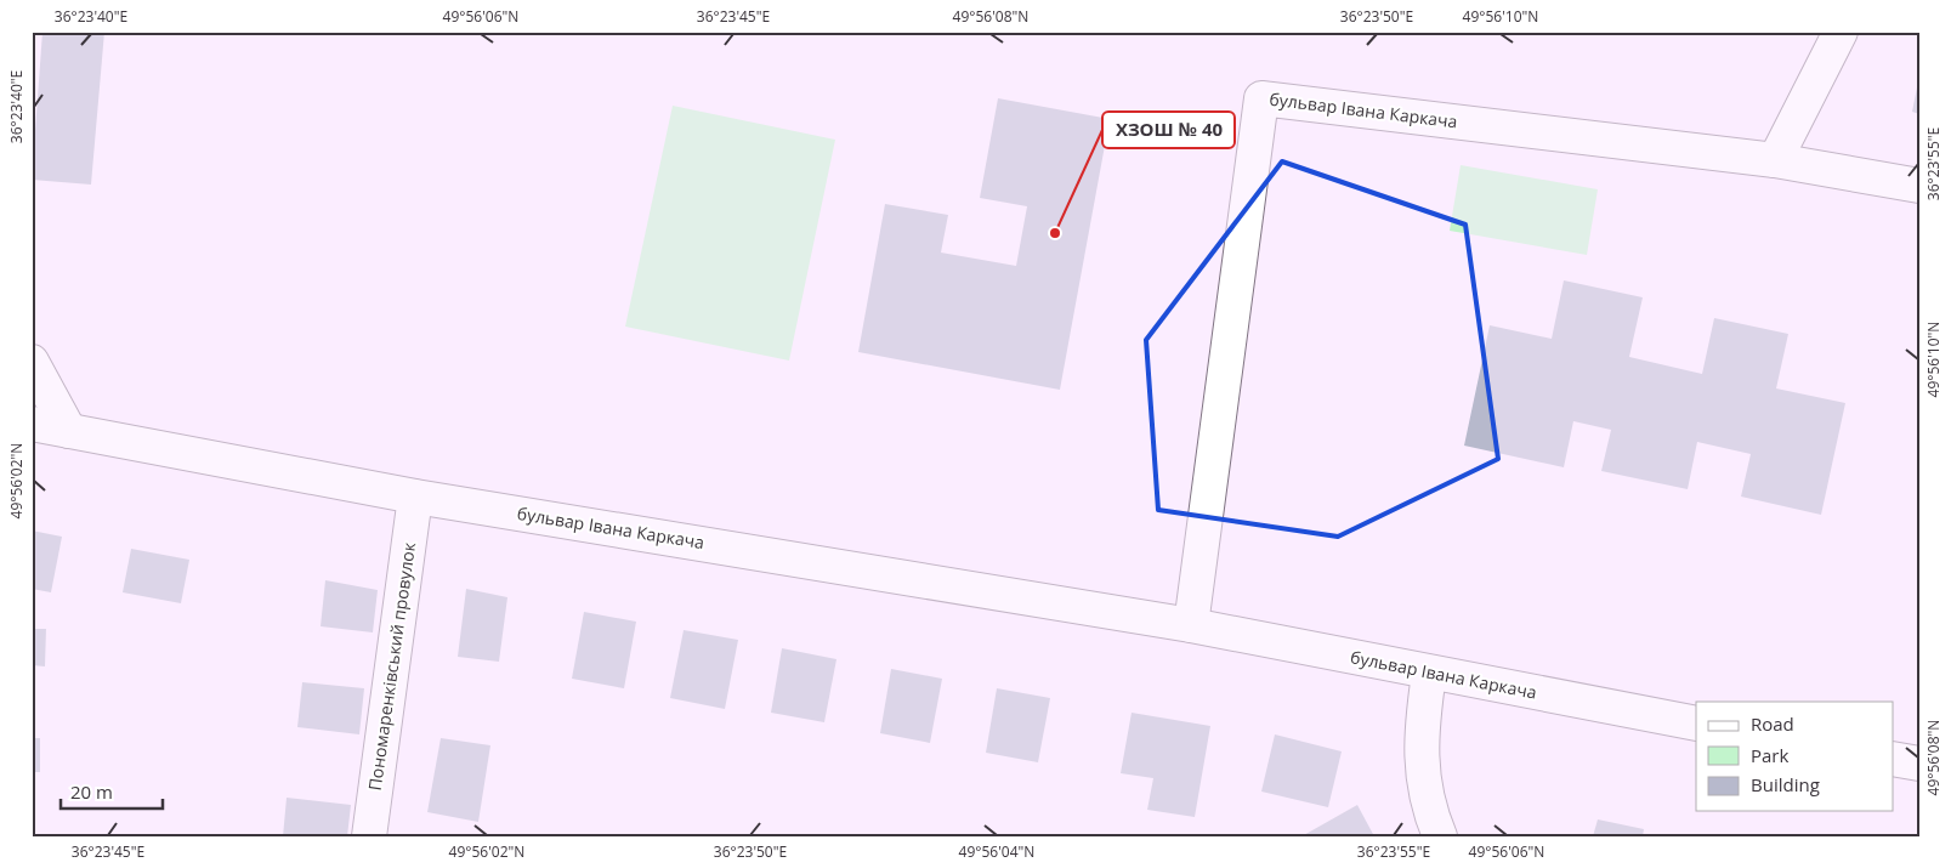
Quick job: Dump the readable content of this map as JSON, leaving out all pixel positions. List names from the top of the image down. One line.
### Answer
{"streets":{"street":["бульвар Івана Каркача","Пономаренківський провулок"]},"crossings":[["бульвар Івана Каркача","Пономаренківський провулок"]],"places":["ХЗОШ № 40"],"legend":["Road","Park","Building"],"scale_bar":"20 m","coordinates":["36°23'40\"E","49°56'06\"N","36°23'45\"E","49°56'08\"N","36°23'50\"E","49°56'10\"N","36°23'55\"E","49°56'02\"N","49°56'04\"N"]}
